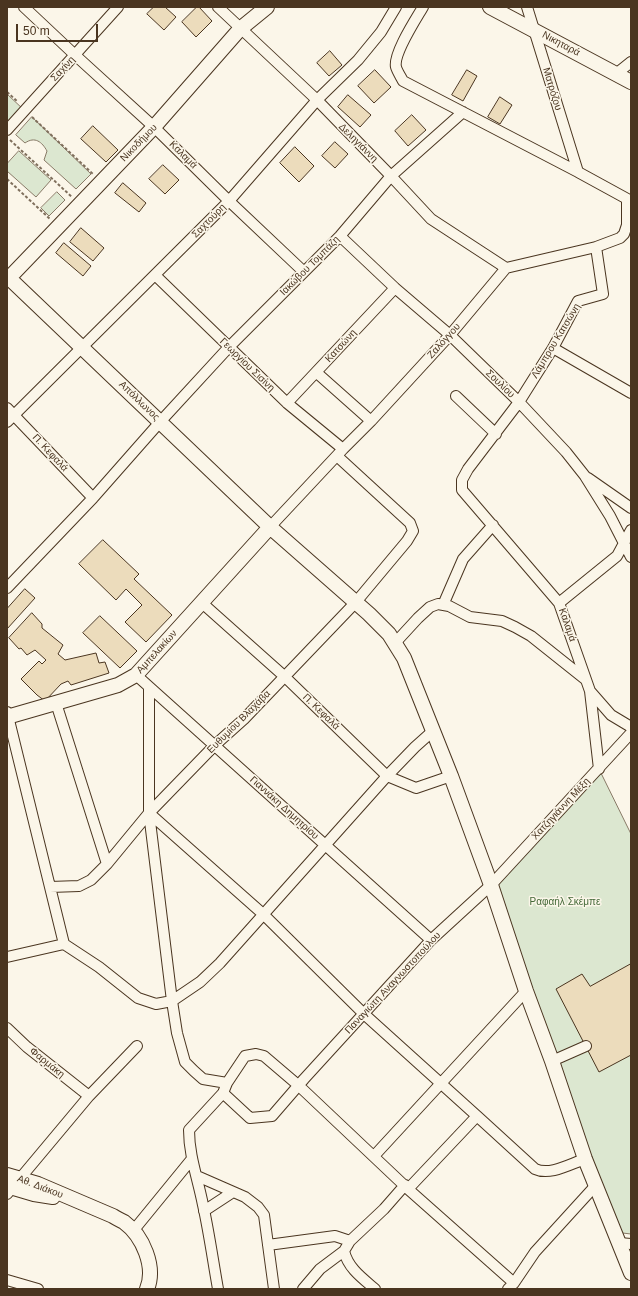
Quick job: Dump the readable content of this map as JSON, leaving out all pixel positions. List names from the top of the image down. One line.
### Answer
{"streets":{"street":["Νικηταρά","Σαχίνη","Ματρόζου","Νικοδήμου","Δεληγιάννη","Καλαμά","Σαχτούρη","Ιακώβου Τομπάζη","Ζαλόγγου","Λάμπρου Κατσώνη","Κατσώνη","Γεωργίου Σισίνη","Σουλίου","Απόλλωνος","Π. Κεφαλά","Αμπελακίων","Ευθυμίου Βλαχάβα","Γιαννάκη Δημητρίου","Χατζηγιάννη Μέξη","Παναγιώτη Αναγνωστοπούλου","Φαρμάκη","Αθ. Διάκου"]},"crossings":[["Νικηταρά","Ματρόζου"],["Σαχίνη","Καλαμά"],["Νικοδήμου","Δεληγιάννη"],["Νικοδήμου","Καλαμά"],["Νικοδήμου","Απόλλωνος"],["Δεληγιάννη","Σαχτούρη"],["Δεληγιάννη","Ιακώβου Τομπάζη"],["Δεληγιάννη","Ζαλόγγου"],["Καλαμά","Σαχτούρη"],["Καλαμά","Ιακώβου Τομπάζη"],["Καλαμά","Λάμπρου Κατσώνη"],["Καλαμά","Χατζηγιάννη Μέξη"],["Σαχτούρη","Γεωργίου Σισίνη"],["Σαχτούρη","Απόλλωνος"],["Σαχτούρη","Π. Κεφαλά"],["Ιακώβου Τομπάζη","Γεωργίου Σισίνη"],["Ιακώβου Τομπάζη","Σουλίου"],["Ιακώβου Τομπάζη","Απόλλωνος"],["Ιακώβου Τομπάζη","Π. Κεφαλά"],["Ζαλόγγου","Γεωργίου Σισίνη"],["Ζαλόγγου","Σουλίου"],["Ζαλόγγου","Απόλλωνος"],["Ζαλόγγου","Αμπελακίων"],["Λάμπρου Κατσώνη","Σουλίου"],["Κατσώνη","Γεωργίου Σισίνη"],["Κατσώνη","Σουλίου"],["Γεωργίου Σισίνη","Ευθυμίου Βλαχάβα"],["Απόλλωνος","Π. Κεφαλά"],["Απόλλωνος","Αμπελακίων"],["Απόλλωνος","Ευθυμίου Βλαχάβα"],["Απόλλωνος","Χατζηγιάννη Μέξη"],["Απόλλωνος","Παναγιώτη Αναγνωστοπούλου"],["Π. Κεφαλά","Αμπελακίων"],["Π. Κεφαλά","Ευθυμίου Βλαχάβα"],["Αμπελακίων","Γιαννάκη Δημητρίου"],["Ευθυμίου Βλαχάβα","Γιαννάκη Δημητρίου"],["Γιαννάκη Δημητρίου","Παναγιώτη Αναγνωστοπούλου"],["Χατζηγιάννη Μέξη","Παναγιώτη Αναγνωστοπούλου"]],"parks":["Ραφαήλ Σκέμπε"],"scale_bar":"50 m"}
